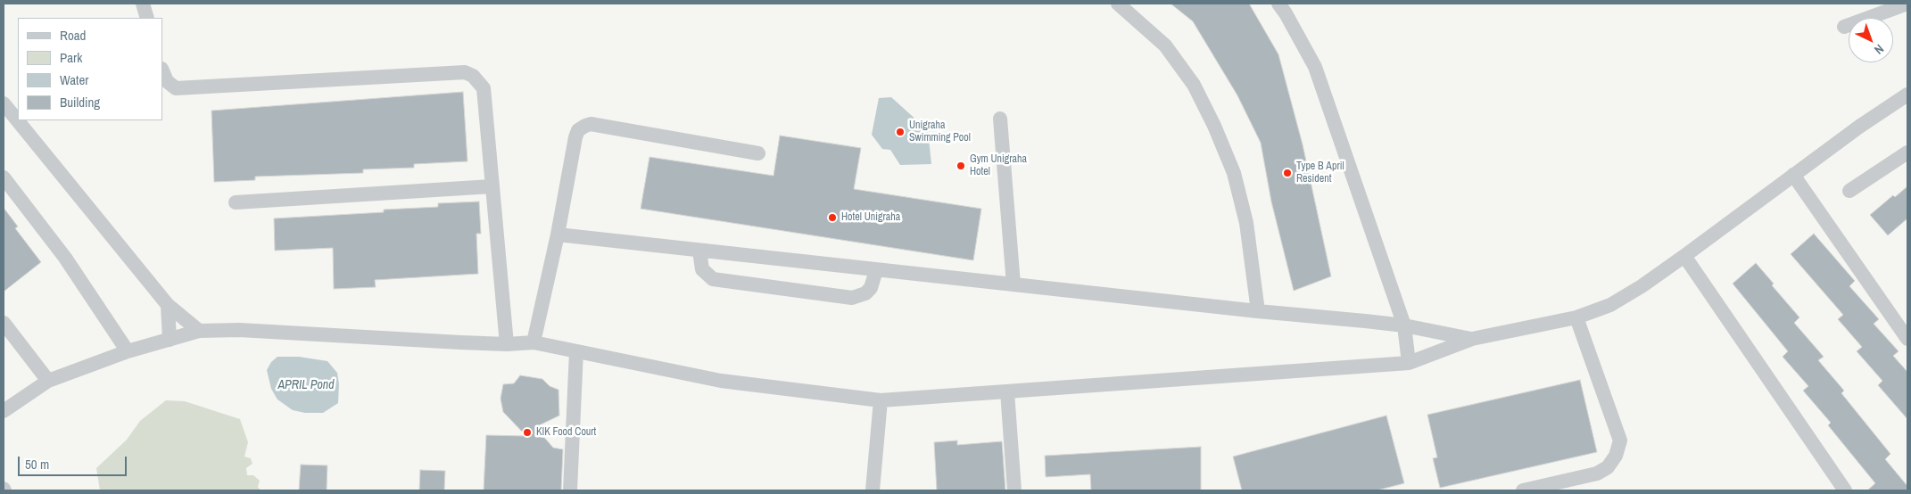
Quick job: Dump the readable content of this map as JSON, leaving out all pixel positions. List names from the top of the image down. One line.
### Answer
{"water":["APRIL Pond"],"places":["Unigraha Swimming Pool","Gym Unigraha Hotel","Type B April Resident","Hotel Unigraha","KIK Food Court"],"legend":["Road","Park","Water","Building"],"scale_bar":"50 m","north":"bottom right"}
